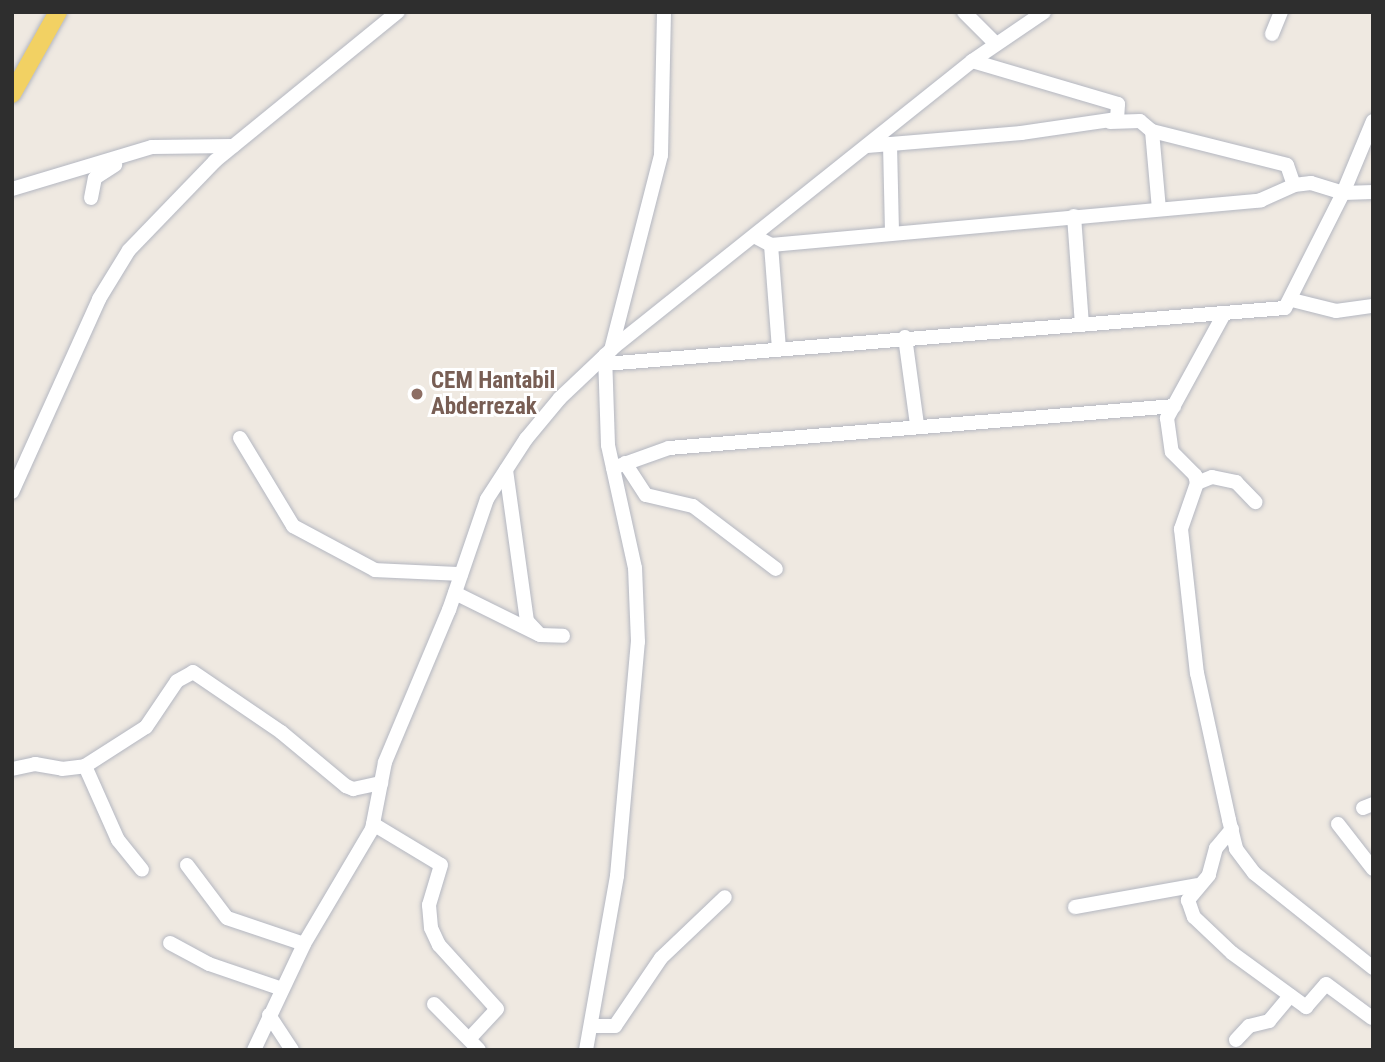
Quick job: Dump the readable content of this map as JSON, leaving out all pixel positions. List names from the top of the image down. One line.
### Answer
{"places":["CEM Hantabil Abderrezak"]}
